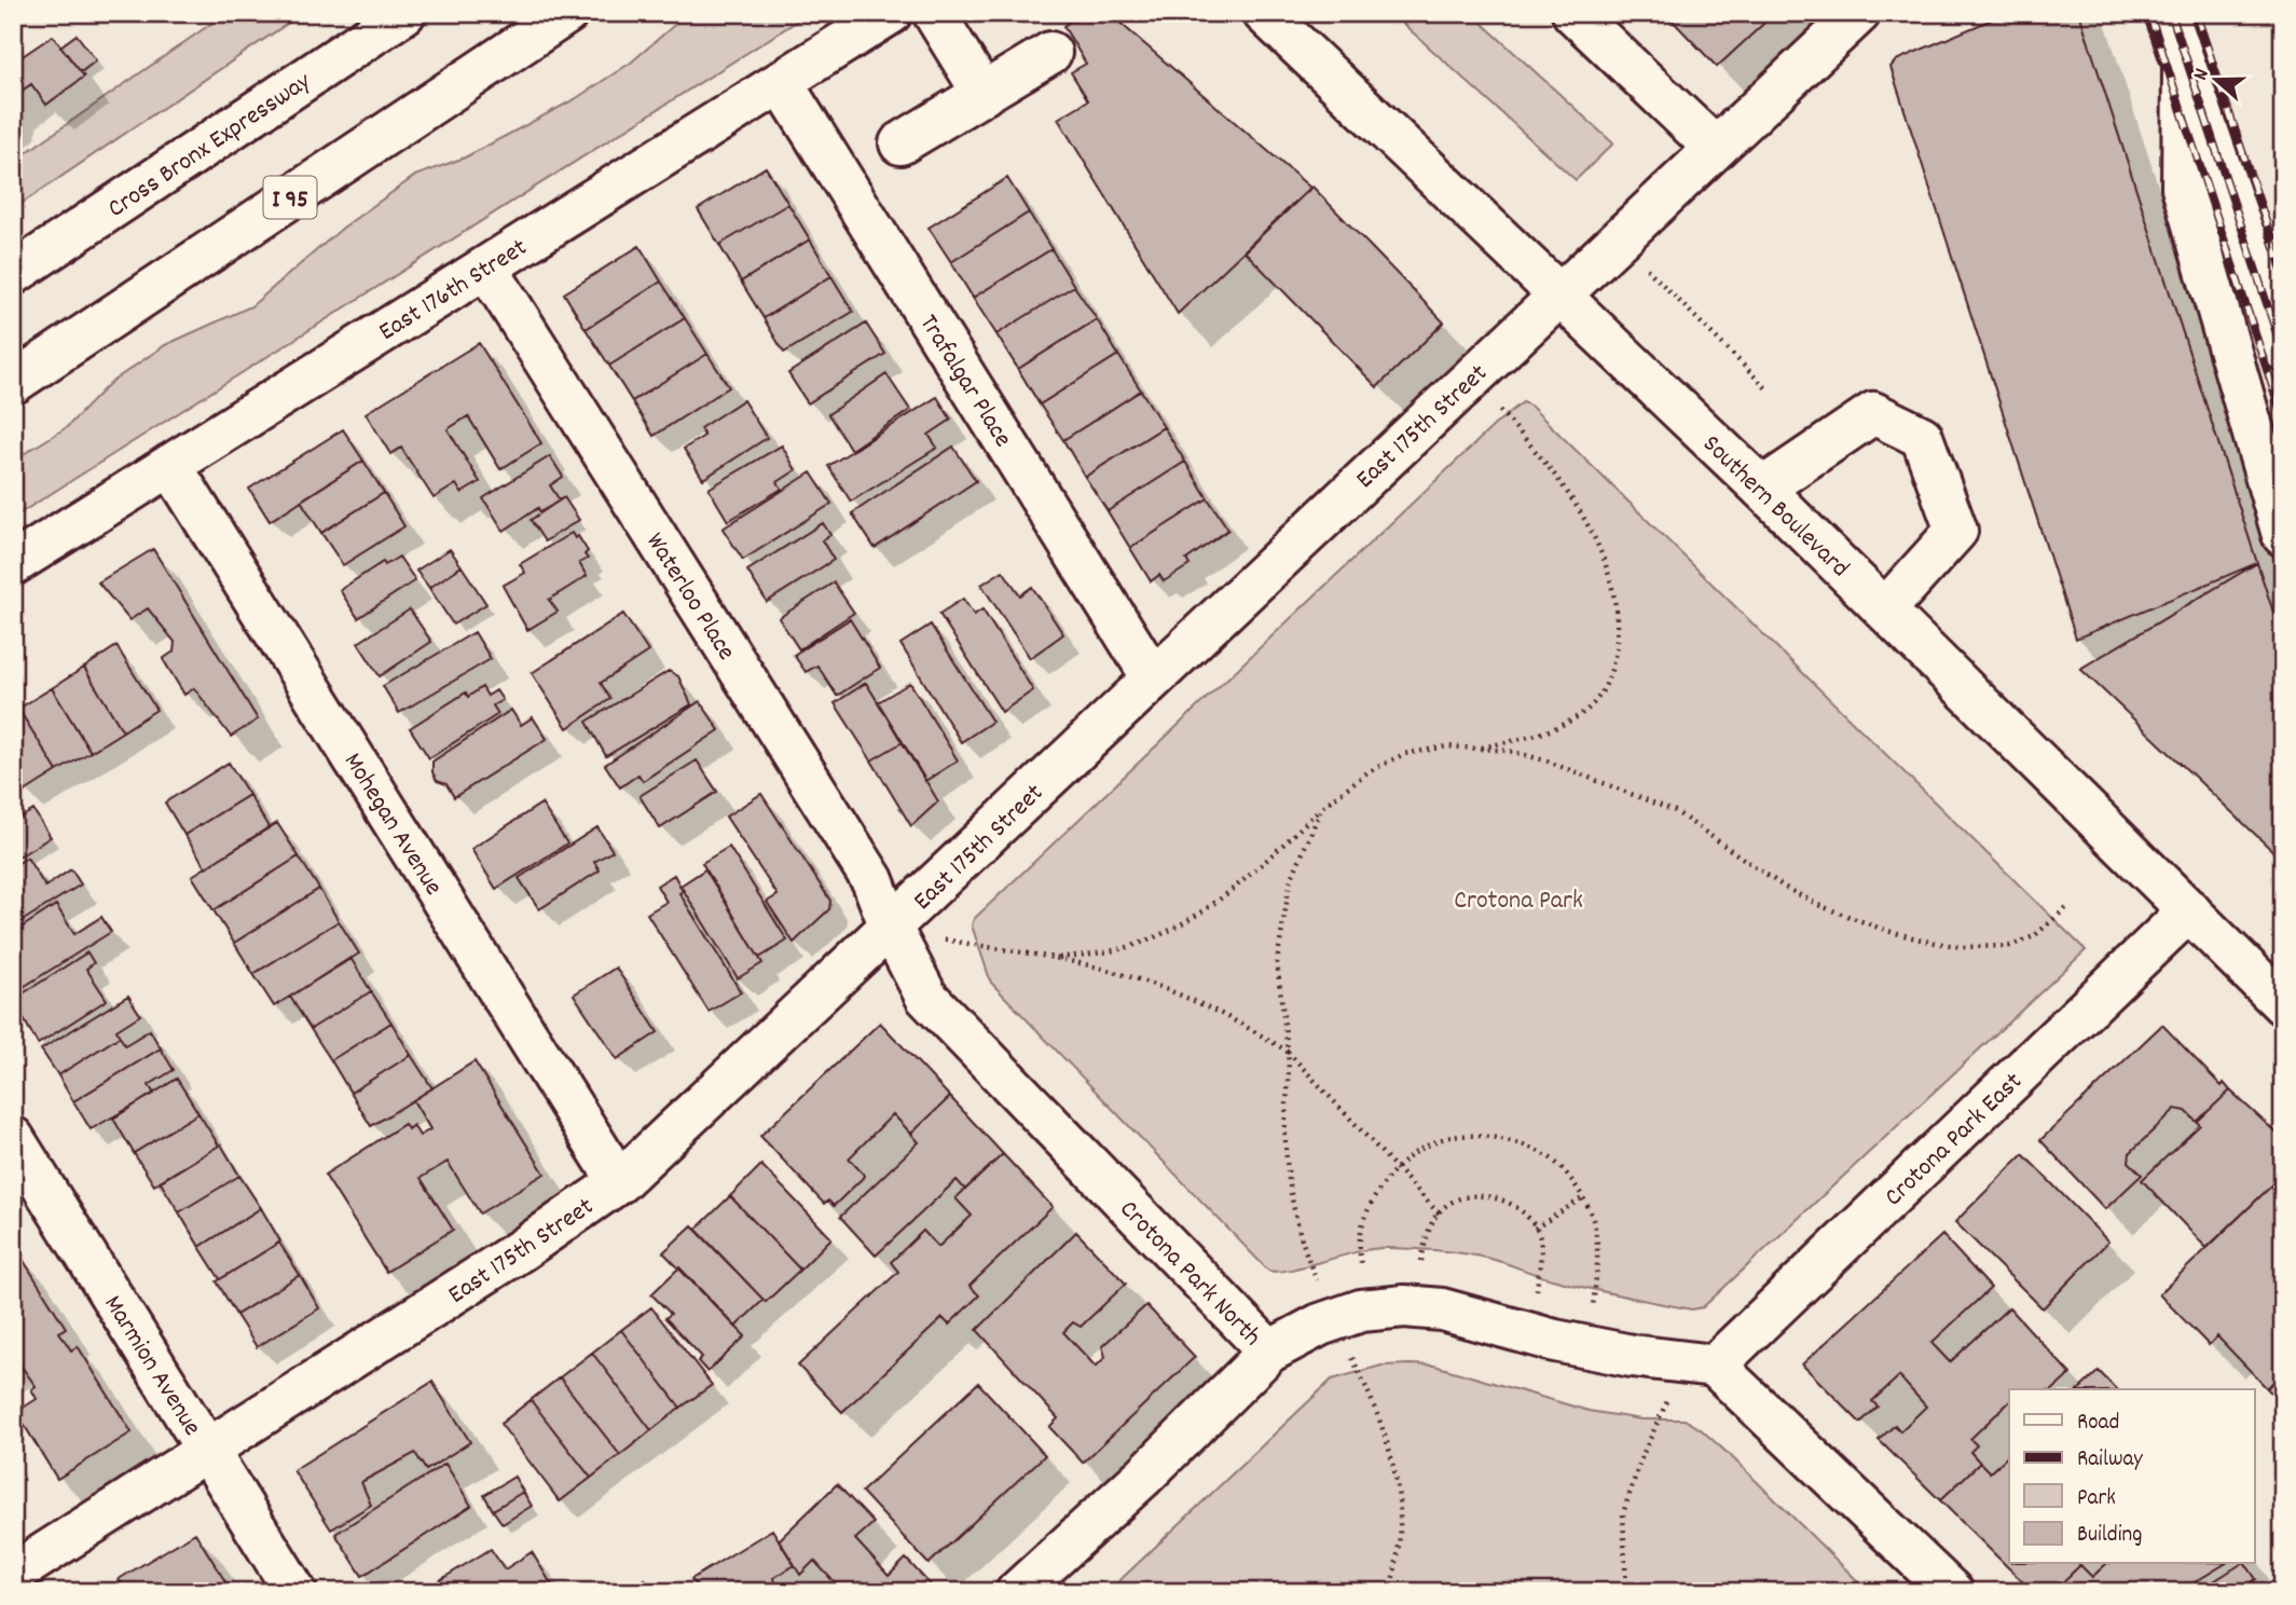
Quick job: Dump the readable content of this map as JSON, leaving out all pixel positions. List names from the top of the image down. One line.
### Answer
{"streets":{"main road":["Cross Bronx Expressway","I 95","East 176th Street","Trafalgar Place","East 175th Street","Southern Boulevard","Waterloo Place","Mohegan Avenue","Crotona Park East","Crotona Park North","Marmion Avenue"]},"crossings":[["East 176th Street","Trafalgar Place"],["East 176th Street","Waterloo Place"],["East 176th Street","Mohegan Avenue"],["Trafalgar Place","East 175th Street"],["East 175th Street","Southern Boulevard"],["East 175th Street","Waterloo Place"],["East 175th Street","Mohegan Avenue"],["East 175th Street","Crotona Park North"],["East 175th Street","Marmion Avenue"],["Southern Boulevard","Crotona Park East"],["Waterloo Place","Crotona Park North"]],"parks":["Crotona Park"],"legend":["Road","Railway","Park","Building"],"north":"left"}
